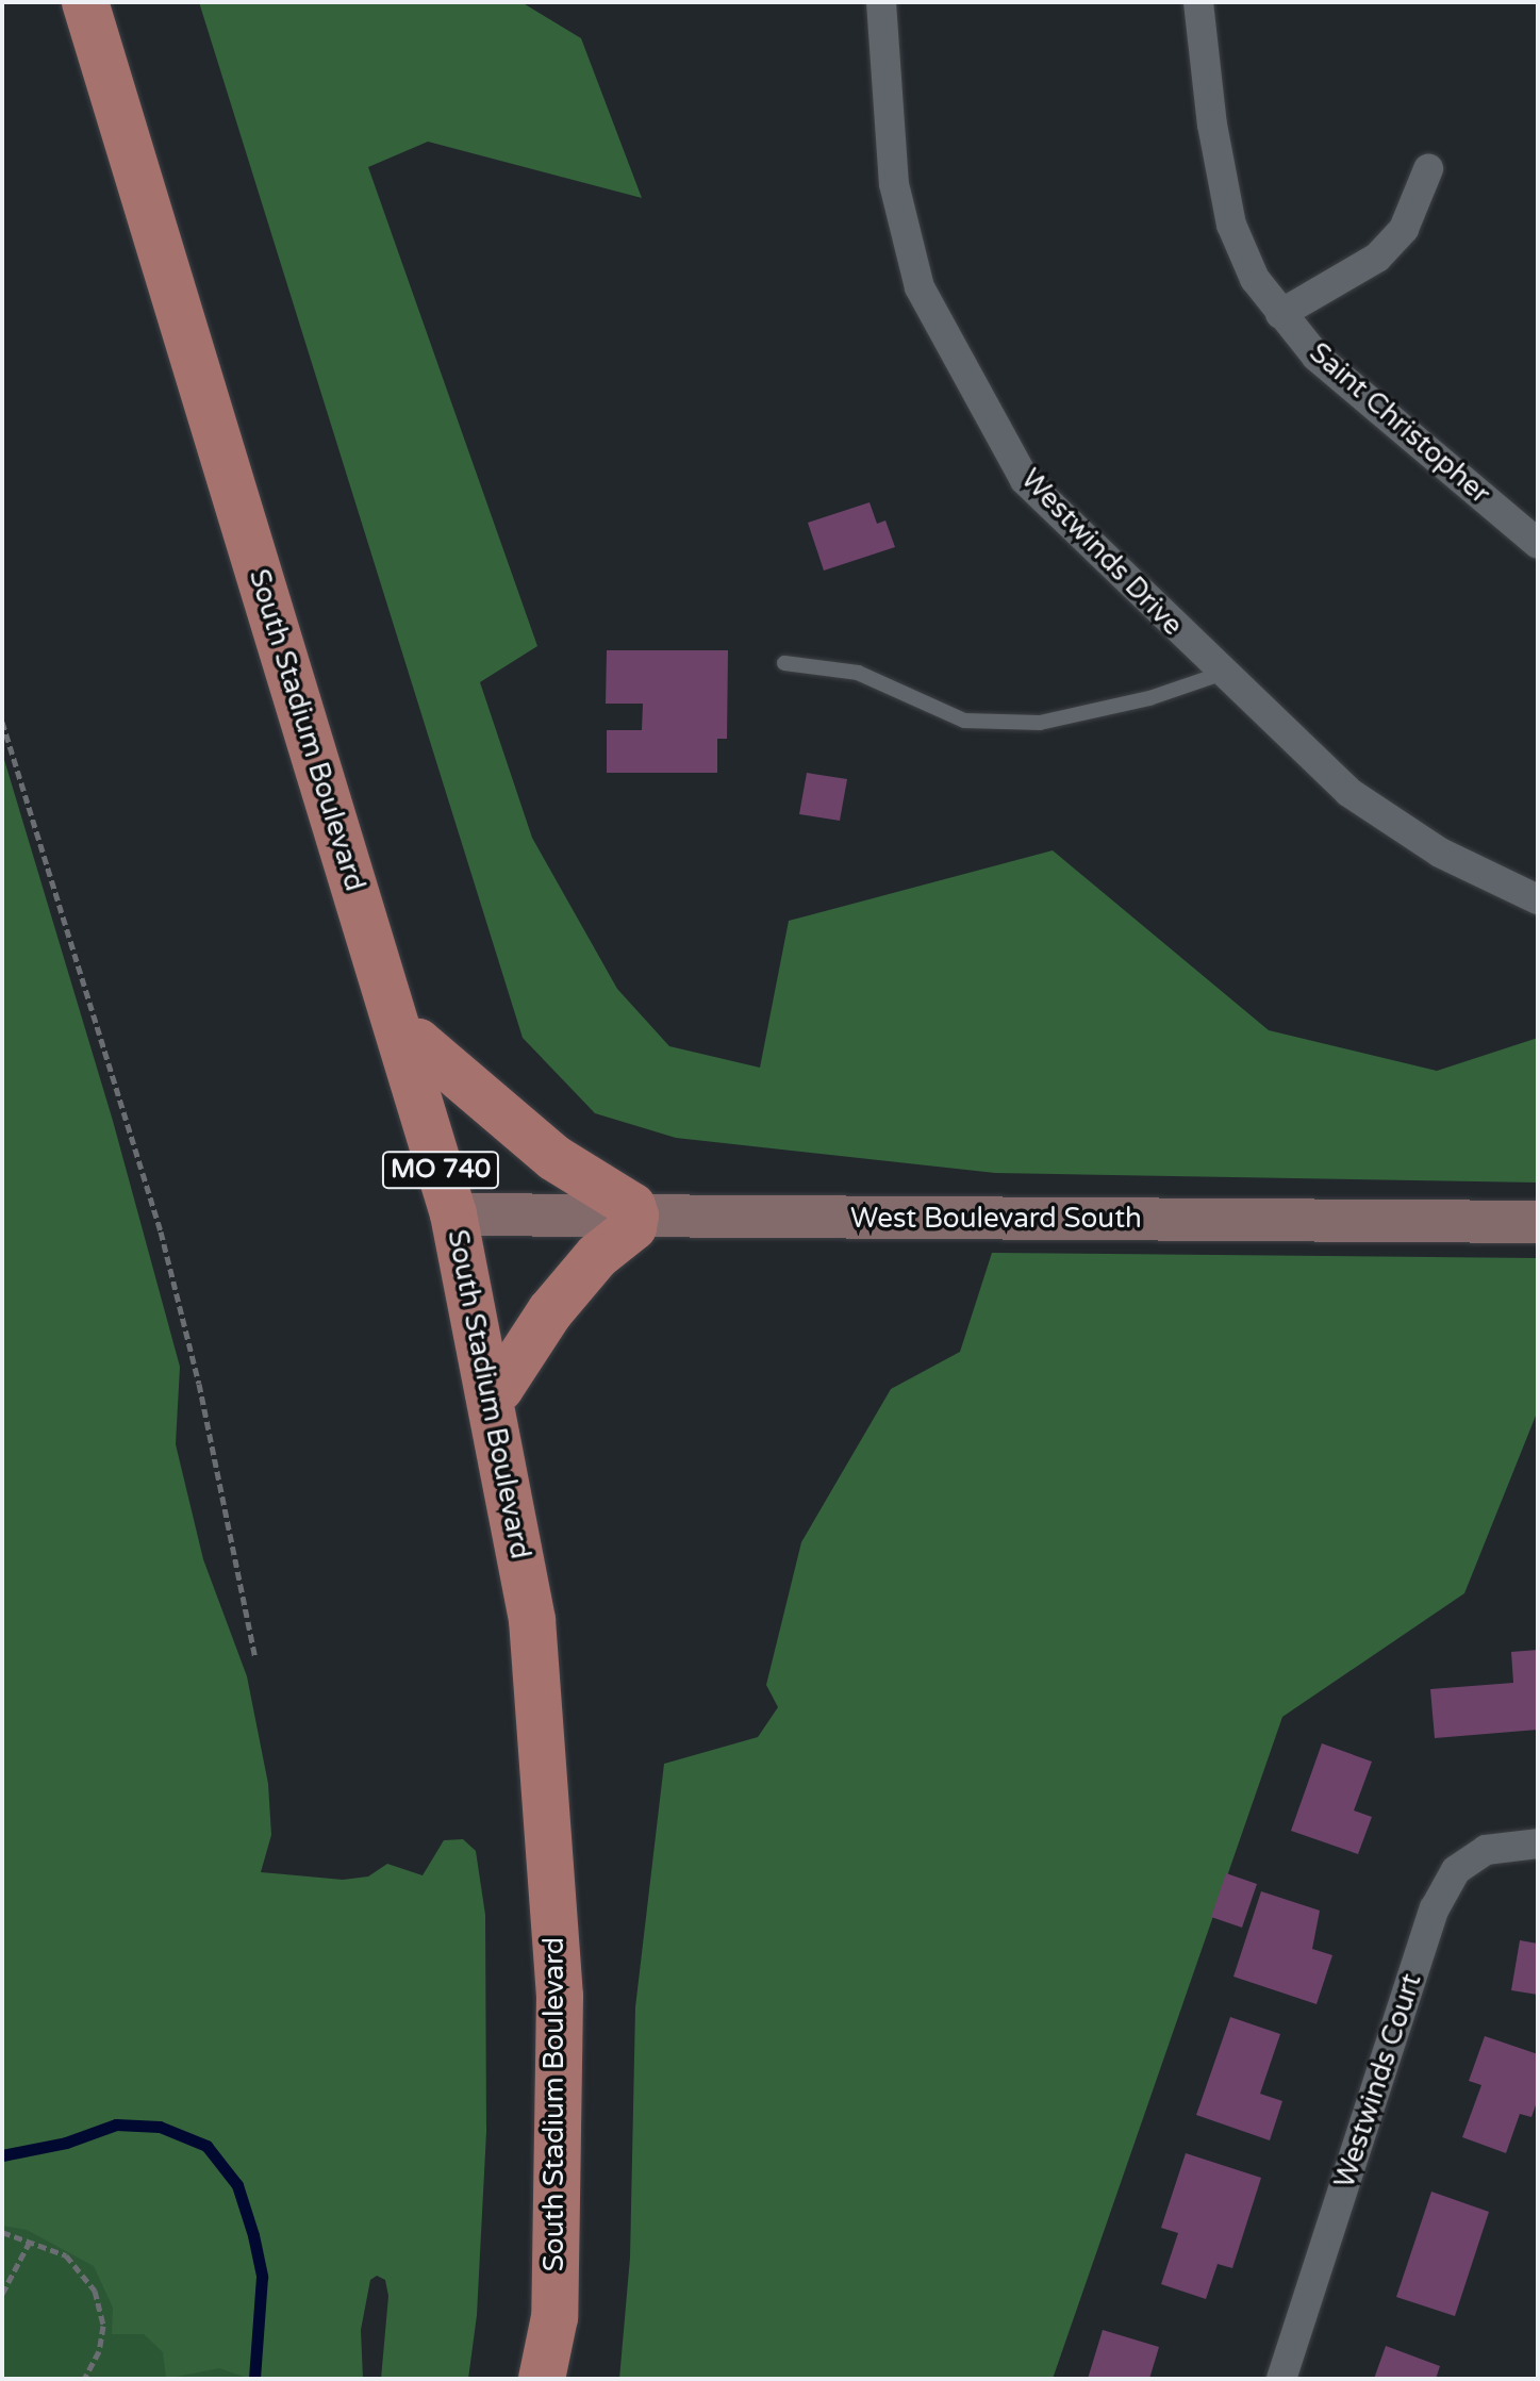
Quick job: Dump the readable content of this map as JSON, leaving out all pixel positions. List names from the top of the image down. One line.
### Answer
{"streets":{"main road":["South Stadium Boulevard","MO 740","West Boulevard South"],"street":["Saint Christopher","Westwinds Drive","Westwinds Court"]},"crossings":[["South Stadium Boulevard","West Boulevard South"]]}
